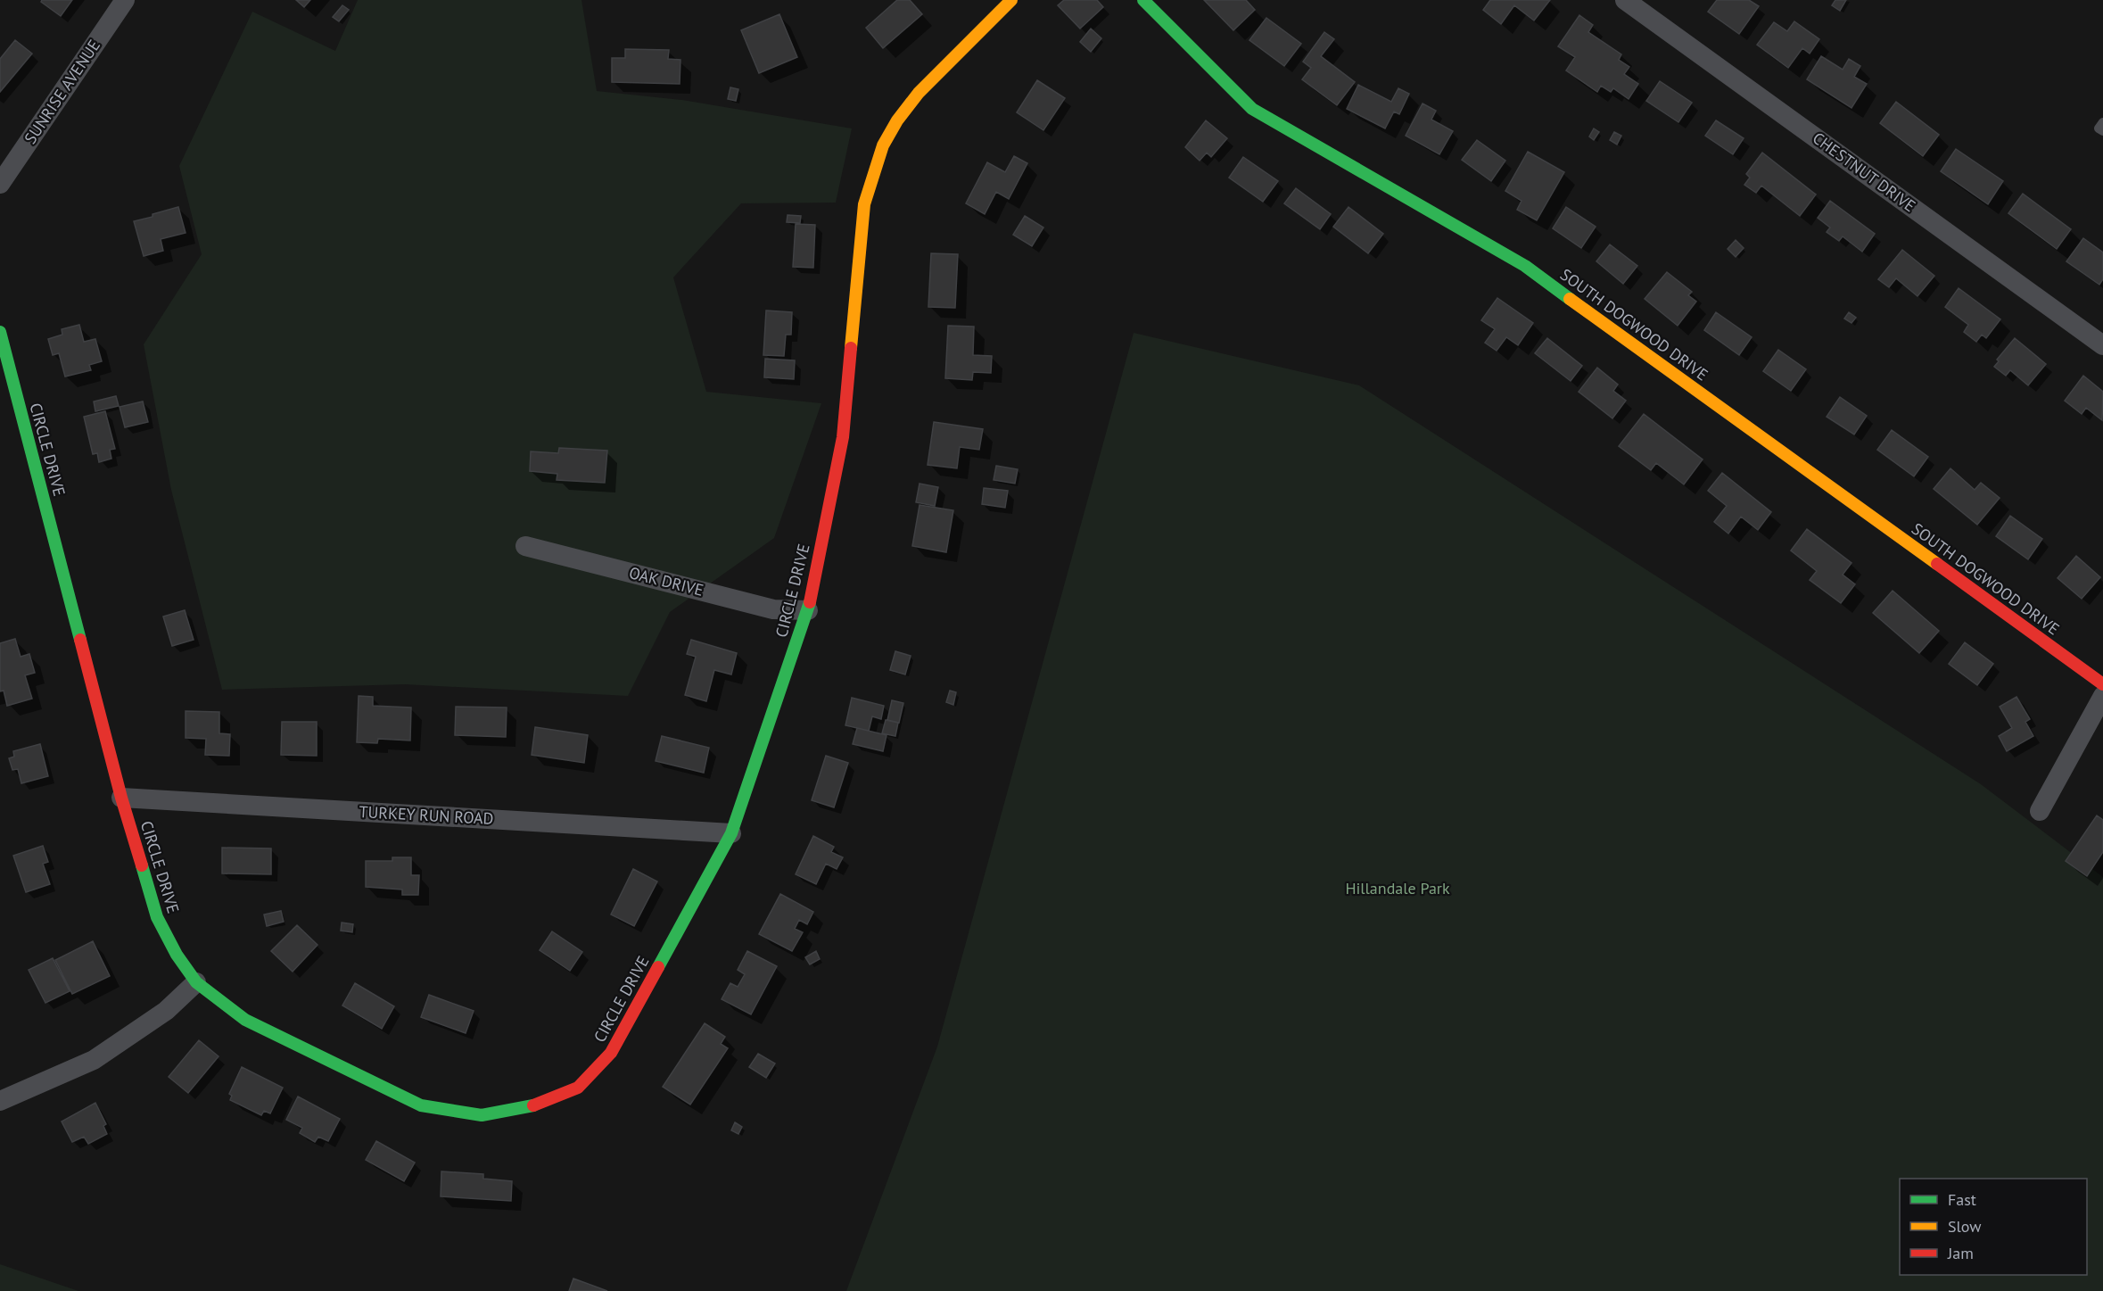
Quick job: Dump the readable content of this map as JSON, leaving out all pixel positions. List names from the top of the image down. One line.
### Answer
{"streets":{"street":["SUNRISE AVENUE","CHESTNUT DRIVE","SOUTH DOGWOOD DRIVE","CIRCLE DRIVE","OAK DRIVE","TURKEY RUN ROAD"]},"crossings":[["CIRCLE DRIVE","OAK DRIVE"],["CIRCLE DRIVE","TURKEY RUN ROAD"]],"parks":["Hillandale Park"],"legend":["Fast","Slow","Jam"]}
